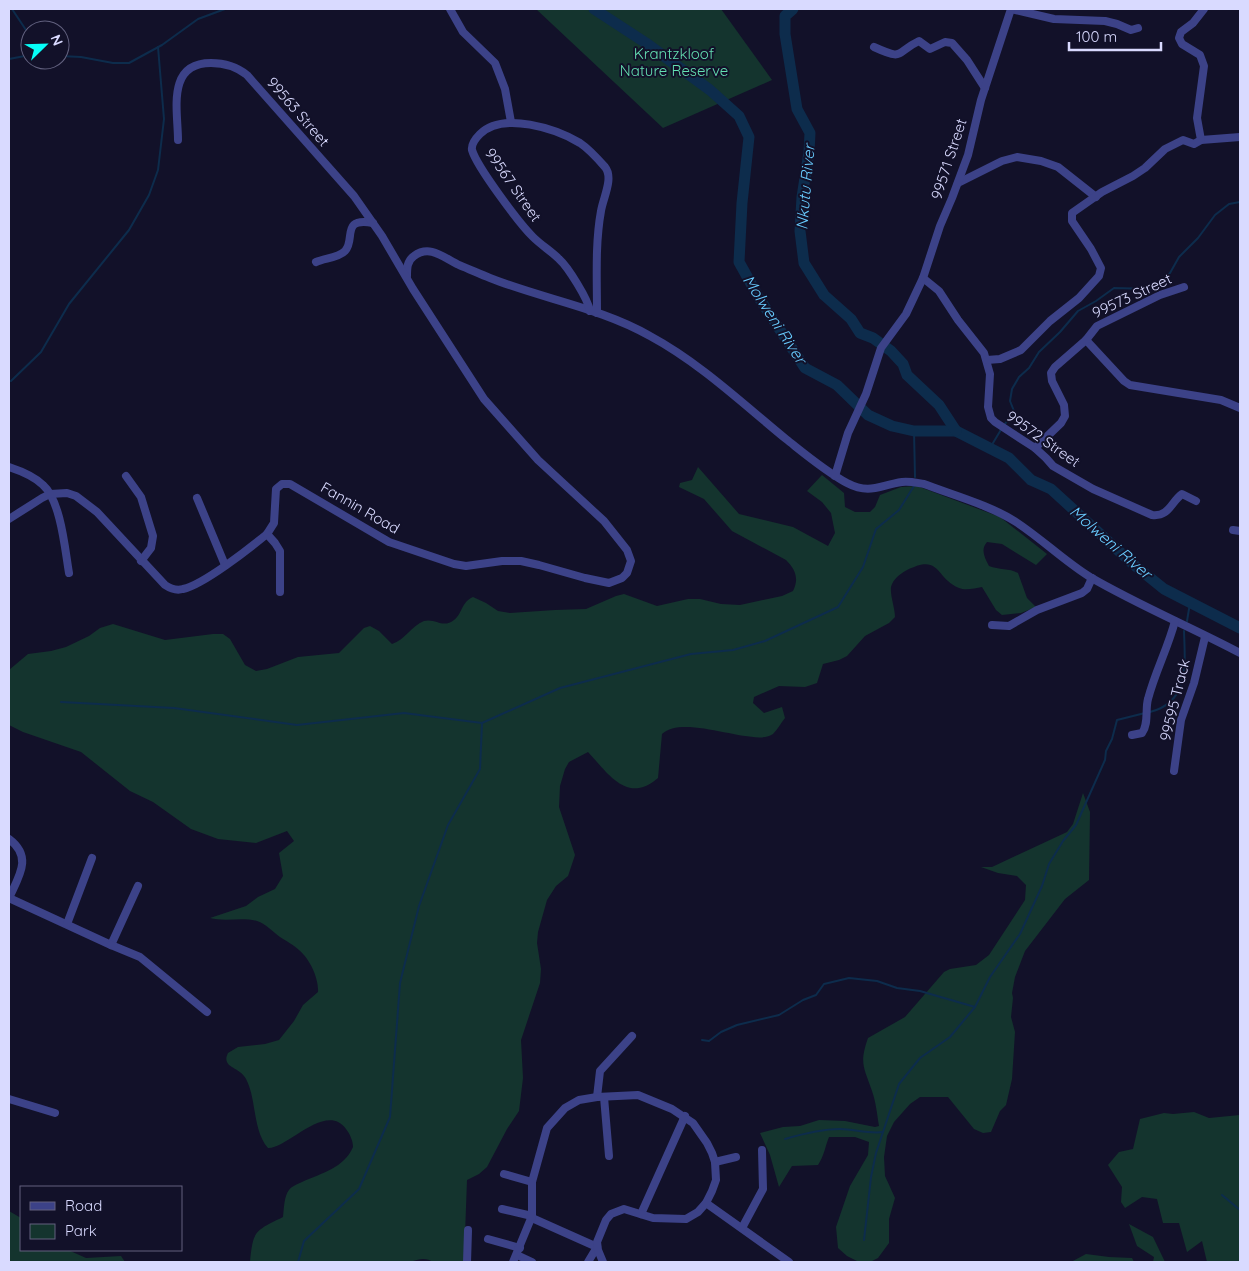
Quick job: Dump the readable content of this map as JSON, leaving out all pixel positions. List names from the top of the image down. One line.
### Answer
{"streets":{"street":["99563 Street","99571 Street","99567 Street","99573 Street","99572 Street","Fannin Road","99595 Track"]},"crossings":[["99563 Street","Fannin Road"],["99571 Street","99572 Street"],["99573 Street","99572 Street"]],"water":["Nkutu River","Molweni River"],"parks":["Krantzkloof Nature Reserve"],"legend":["Road","Park"],"scale_bar":"100 m","north":"top right"}
